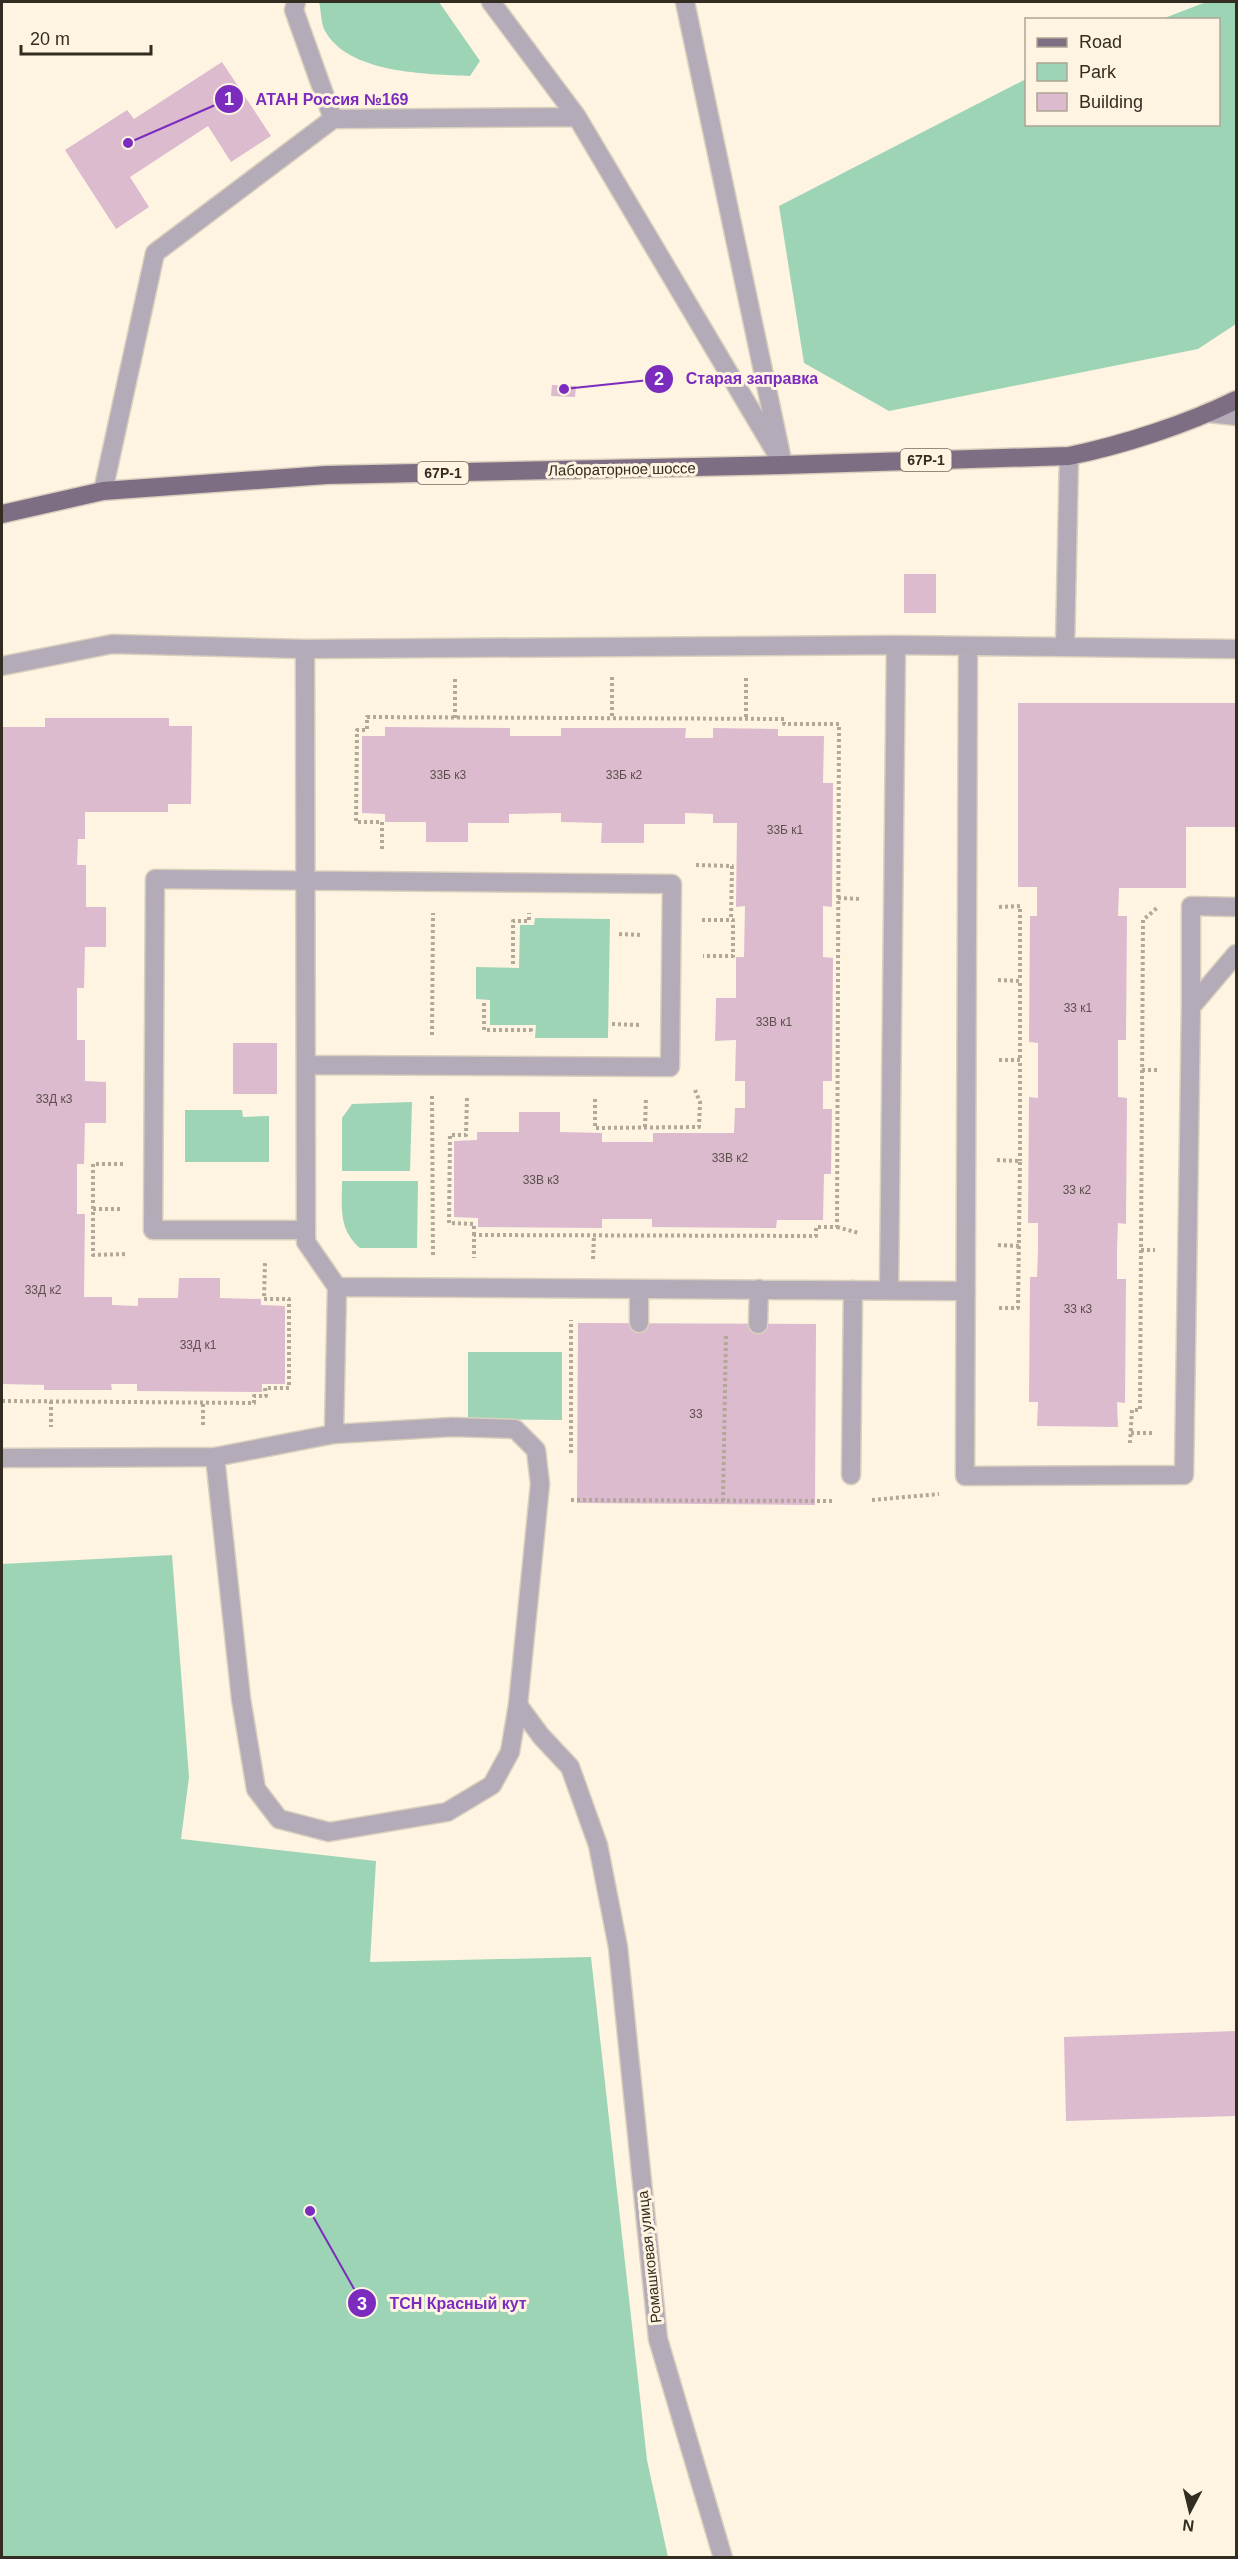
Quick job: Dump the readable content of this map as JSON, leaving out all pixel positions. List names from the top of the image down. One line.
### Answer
{"streets":{"main road":["67Р-1","Лабораторное шоссе"],"street":["Ромашковая улица"]},"places":["АТАН Россия №169","Старая заправка","ТСН Красный кут"],"house_numbers":["33Б к3","33Б к2","33Б к1","33 к1","33В к1","33Д к3","33В к2","33В к3","33 к2","33Д к2","33 к3","33Д к1","33"],"legend":["Road","Park","Building"],"scale_bar":"20 m","north":"bottom"}
